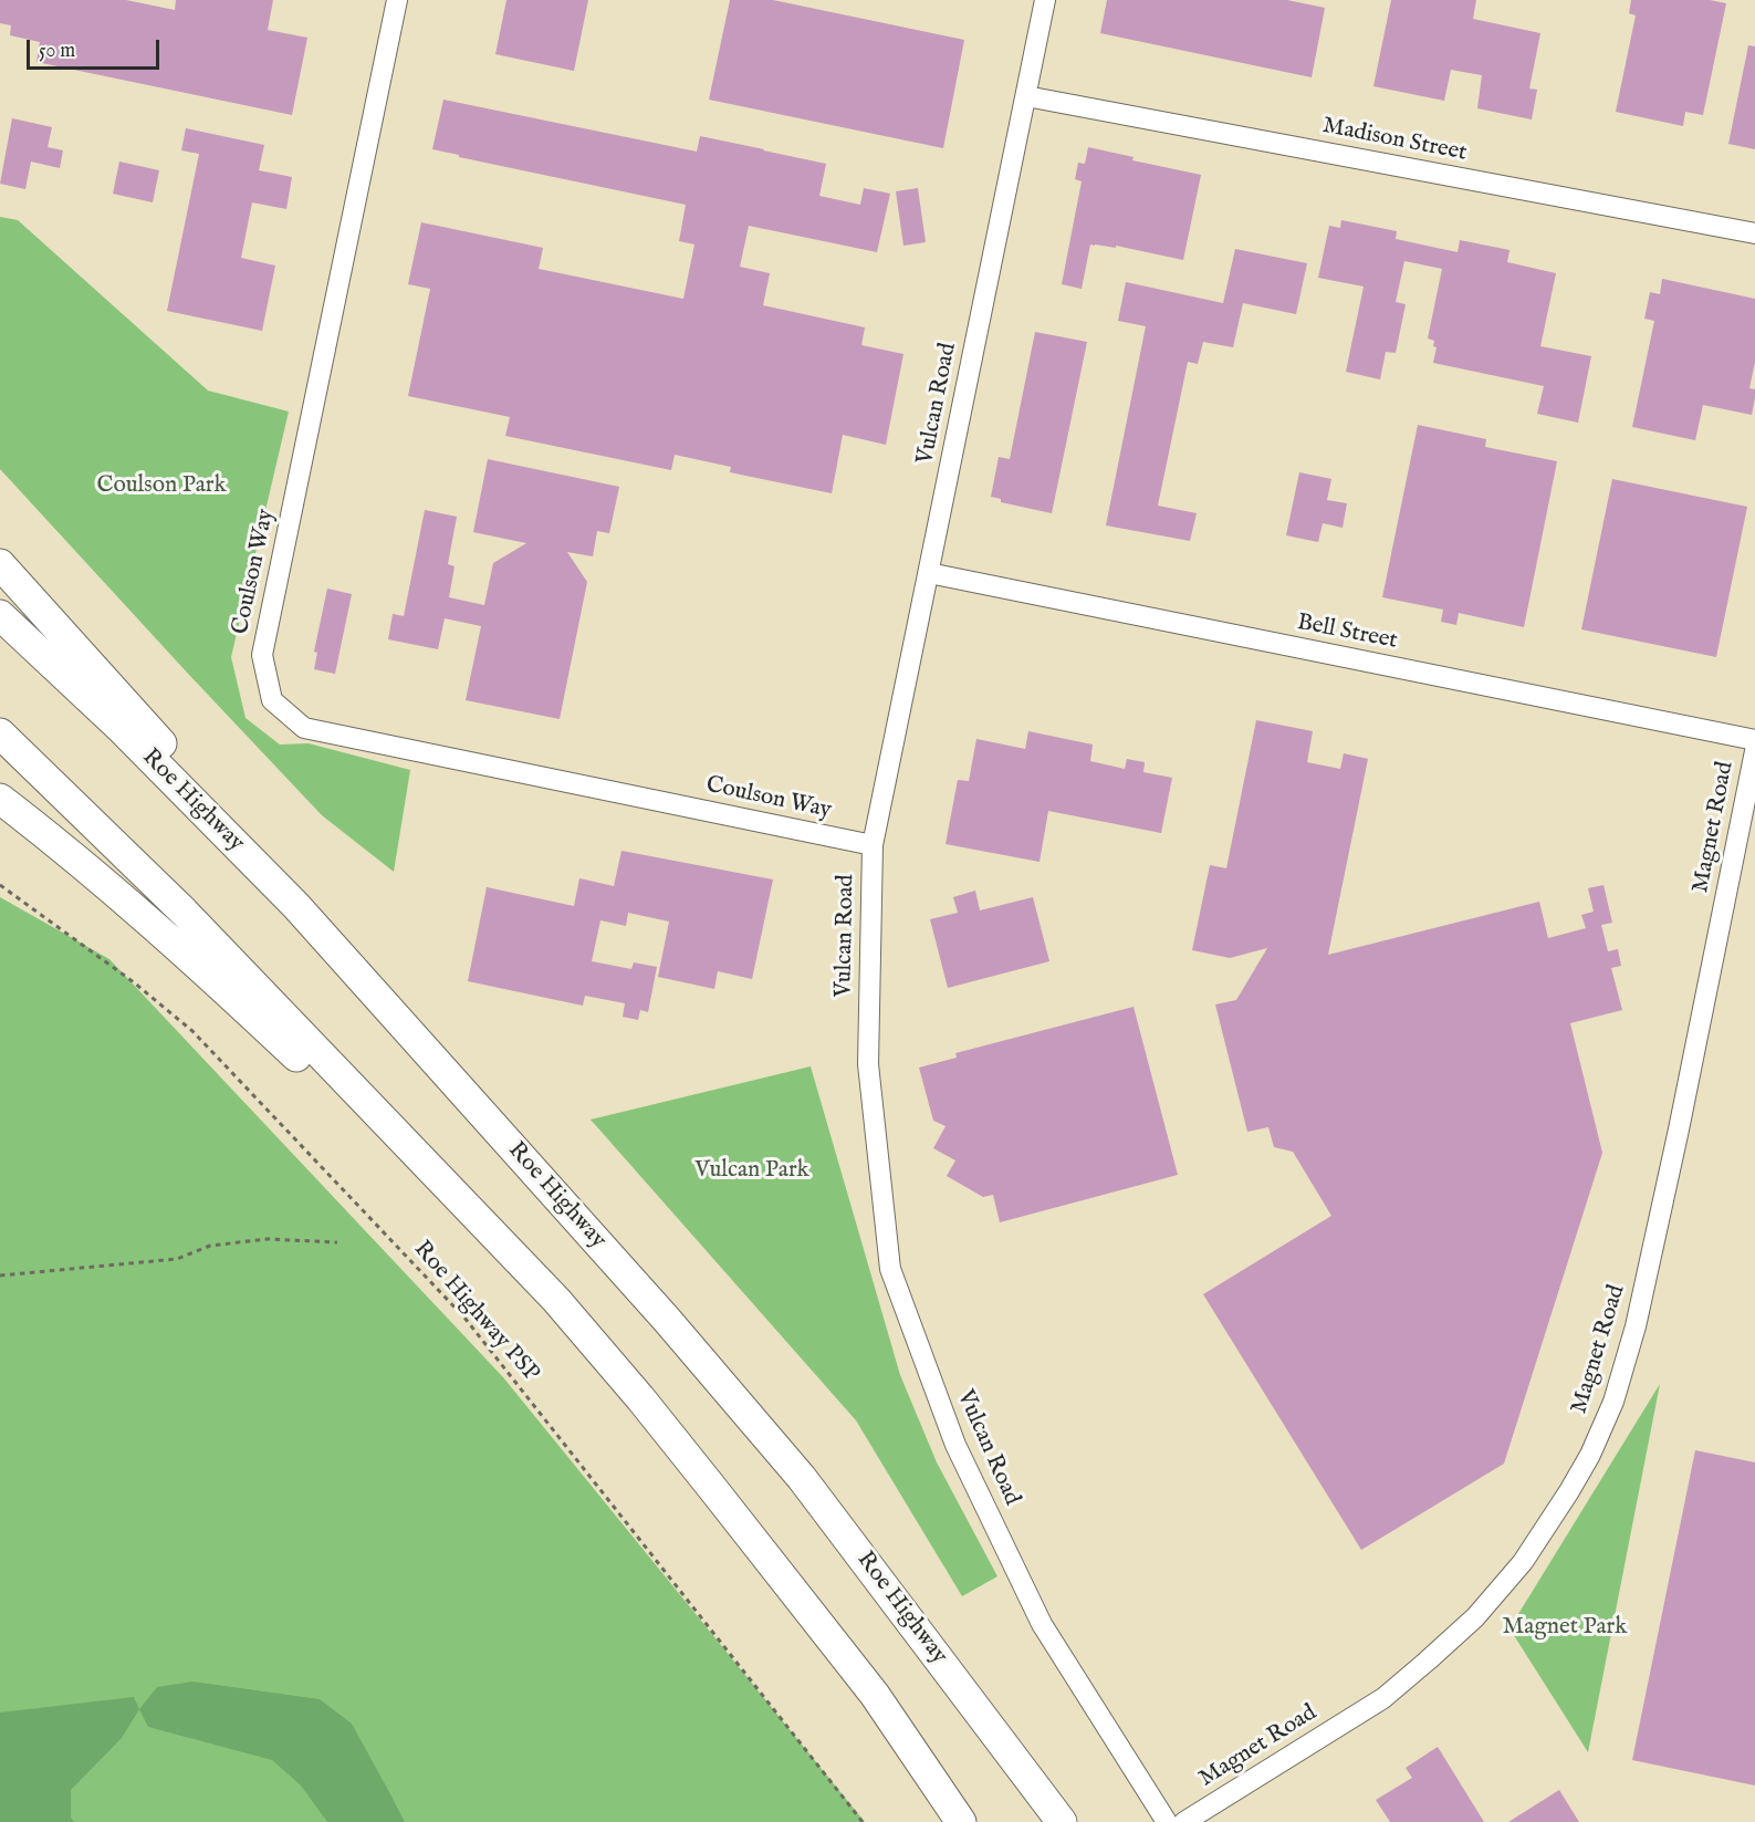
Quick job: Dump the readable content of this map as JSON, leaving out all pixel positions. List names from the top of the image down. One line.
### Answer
{"streets":{"highway":["Roe Highway"],"street":["Madison Street","Vulcan Road","Coulson Way","Bell Street","Magnet Road"],"path":["Roe Highway PSP"]},"crossings":[["Madison Street","Vulcan Road"],["Vulcan Road","Coulson Way"],["Vulcan Road","Bell Street"]],"parks":["Coulson Park","Vulcan Park","Magnet Park"],"scale_bar":"50 m"}
